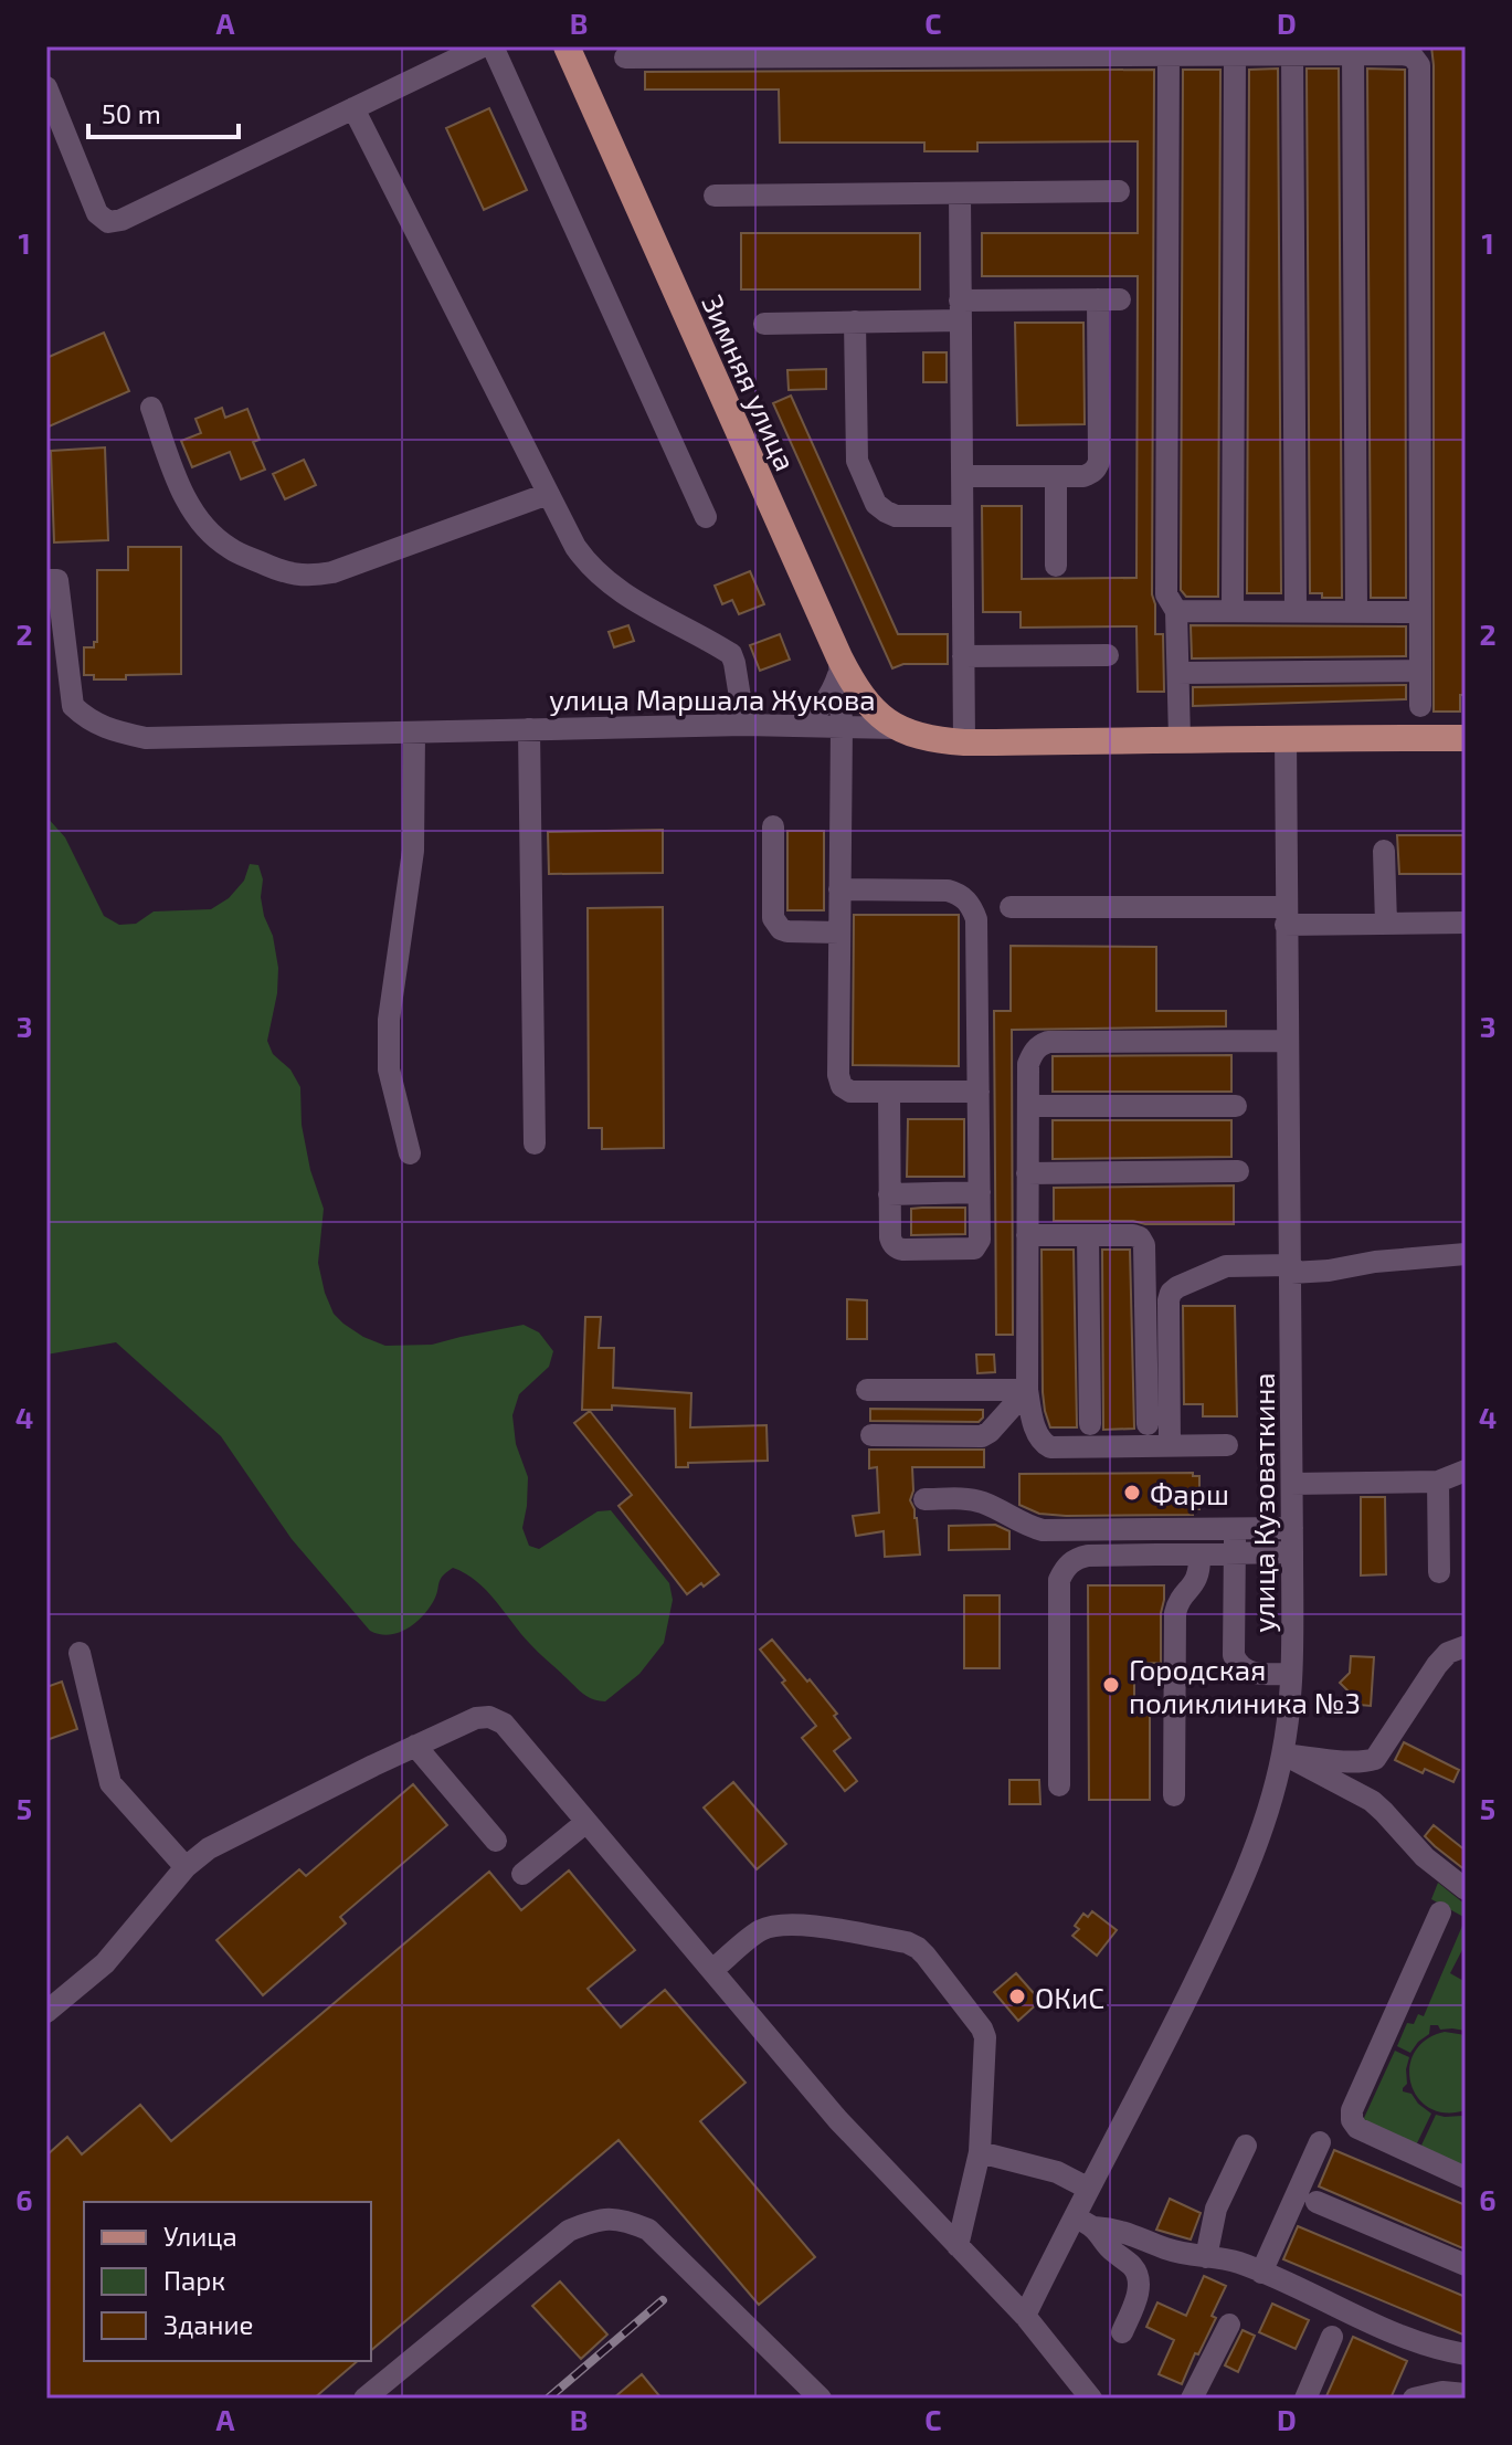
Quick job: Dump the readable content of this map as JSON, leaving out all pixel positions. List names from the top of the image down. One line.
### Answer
{"streets":{"main road":["Зимняя улица","улица Маршала Жукова"],"street":["улица Кузоваткина"]},"crossings":[["Зимняя улица","улица Маршала Жукова"],["улица Маршала Жукова","улица Кузоваткина"]],"places":["Фарш","Городская поликлиника №3","ОКиС"],"legend":["Улица","Парк","Здание"],"scale_bar":"50 m","grid":{"columns":["A","B","C","D"],"rows":["1","2","3","4","5","6"]}}
